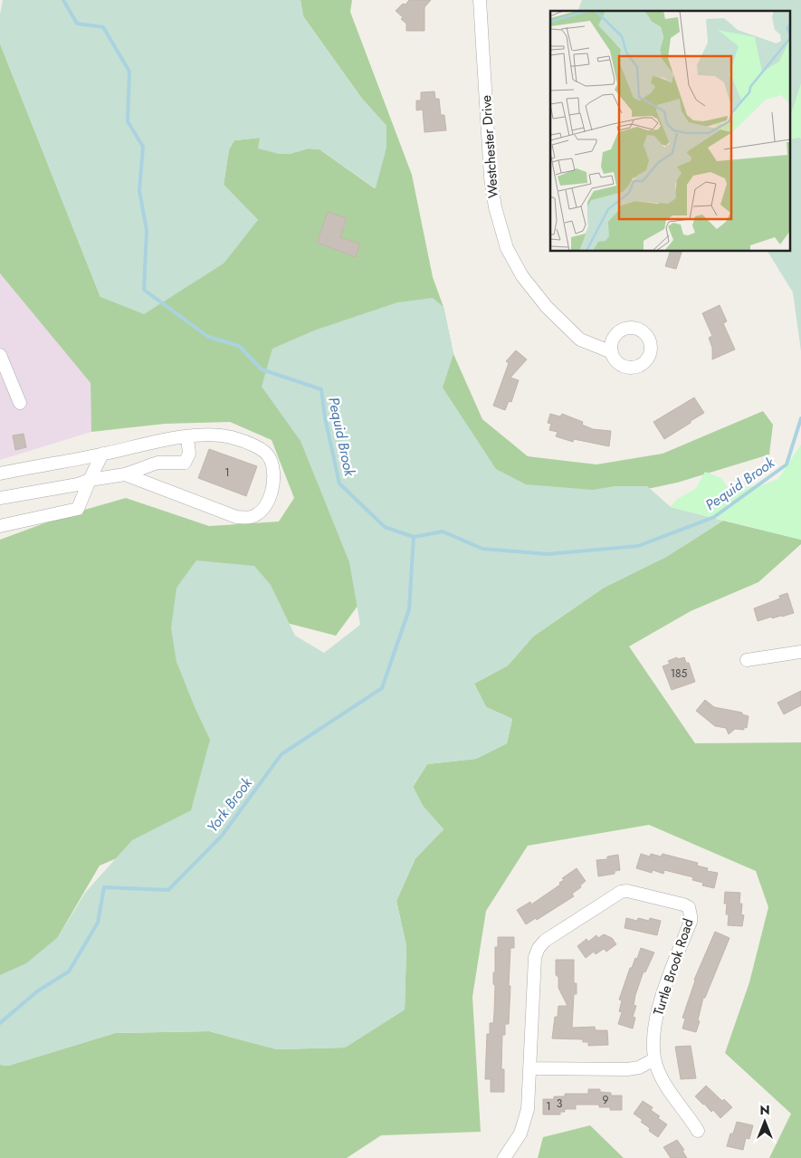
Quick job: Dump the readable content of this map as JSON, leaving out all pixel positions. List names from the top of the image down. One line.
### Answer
{"streets":{"street":["Westchester Drive","Turtle Brook Road"]},"water":["Pequid Brook","York Brook"],"house_numbers":["1","185","9","3","1"],"north":"top"}
